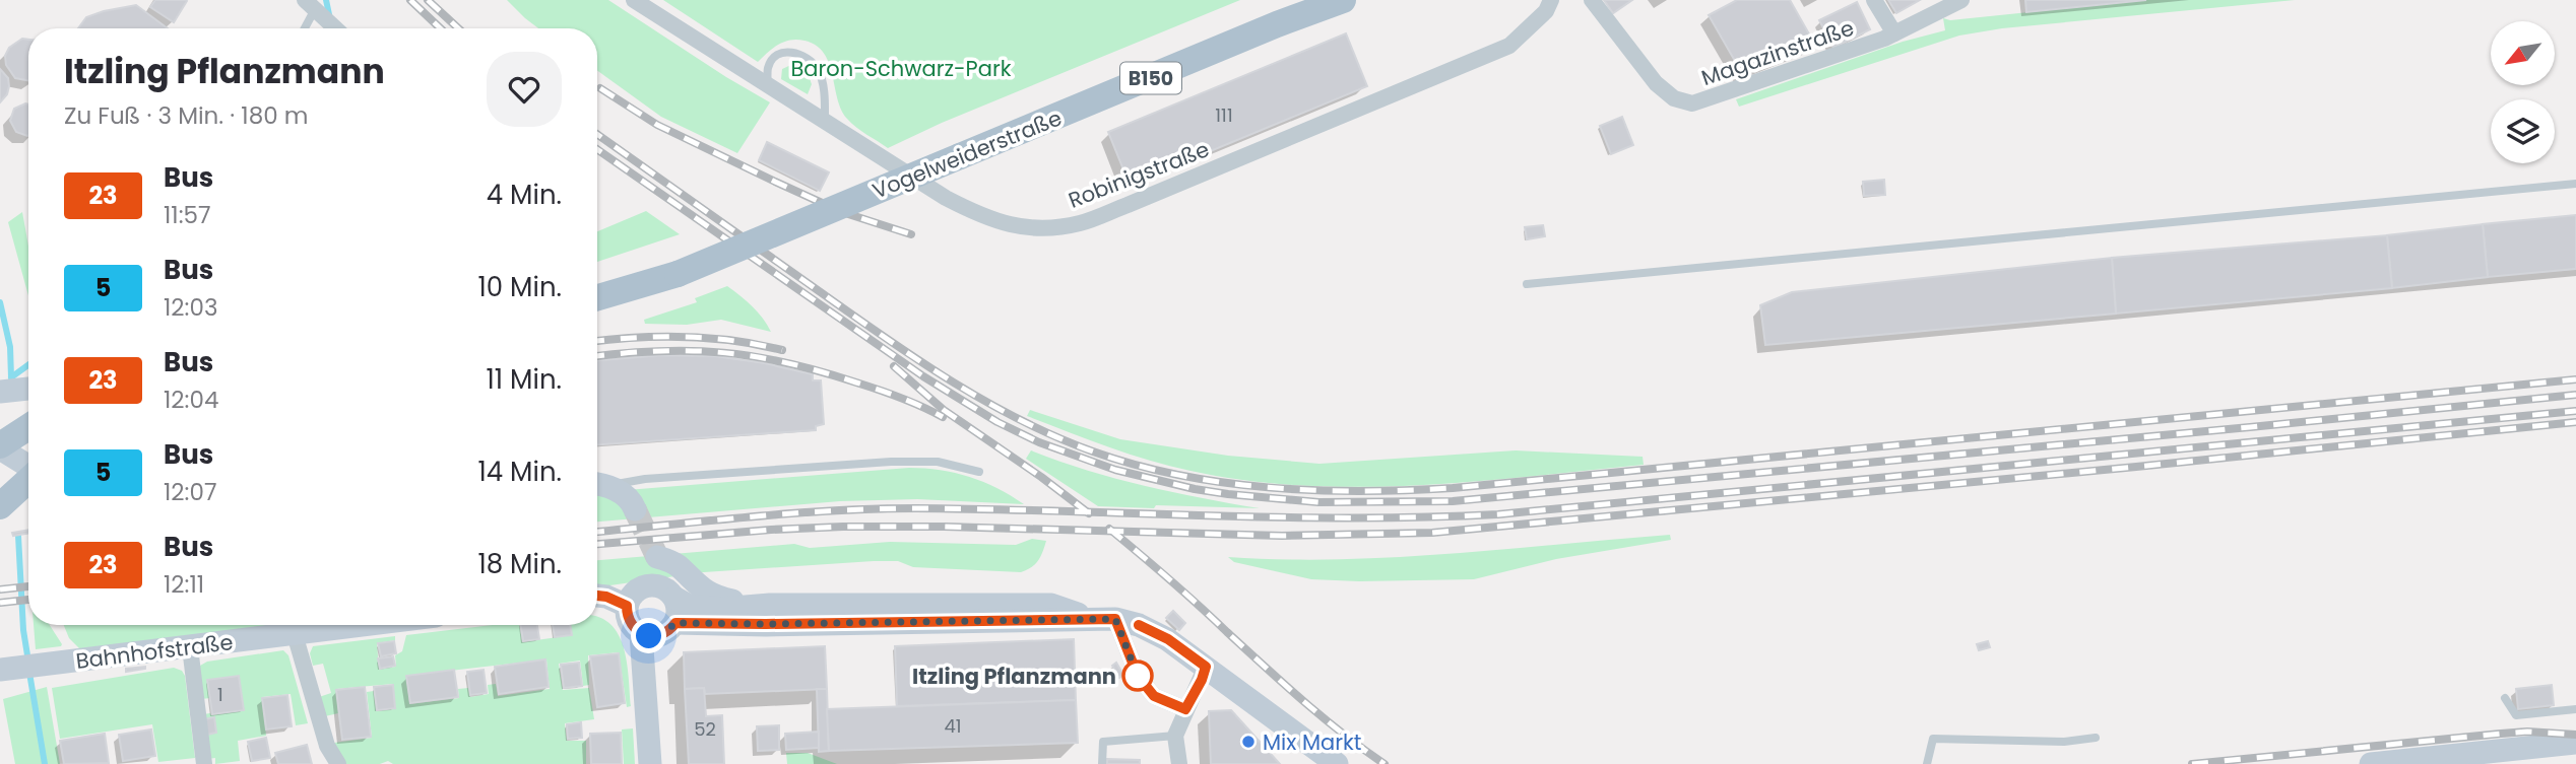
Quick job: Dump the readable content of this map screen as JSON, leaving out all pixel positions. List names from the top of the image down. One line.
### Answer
{"streets":{"main road":["B150","Vogelweiderstraße","Bahnhofstraße"],"street":["Magazinstraße","Robinigstraße"]},"parks":["Baron-Schwarz-Park"],"places":["Itzling Pflanzmann","Mix Markt"],"lines":["bus line 23"],"house_numbers":["111","1","41","52"],"north":"bottom left","page":{"heading":["Itzling Pflanzmann","Zu Fuß · 3 Min. · 180 m"],"list":[{"mark":"23","name":"Bus","note":"11:57","value":"4 Min."},{"mark":"5","name":"Bus","note":"12:03","value":"10 Min."},{"mark":"23","name":"Bus","note":"12:04","value":"11 Min."},{"mark":"5","name":"Bus","note":"12:07","value":"14 Min."},{"mark":"23","name":"Bus","note":"12:11","value":"18 Min."}]}}
